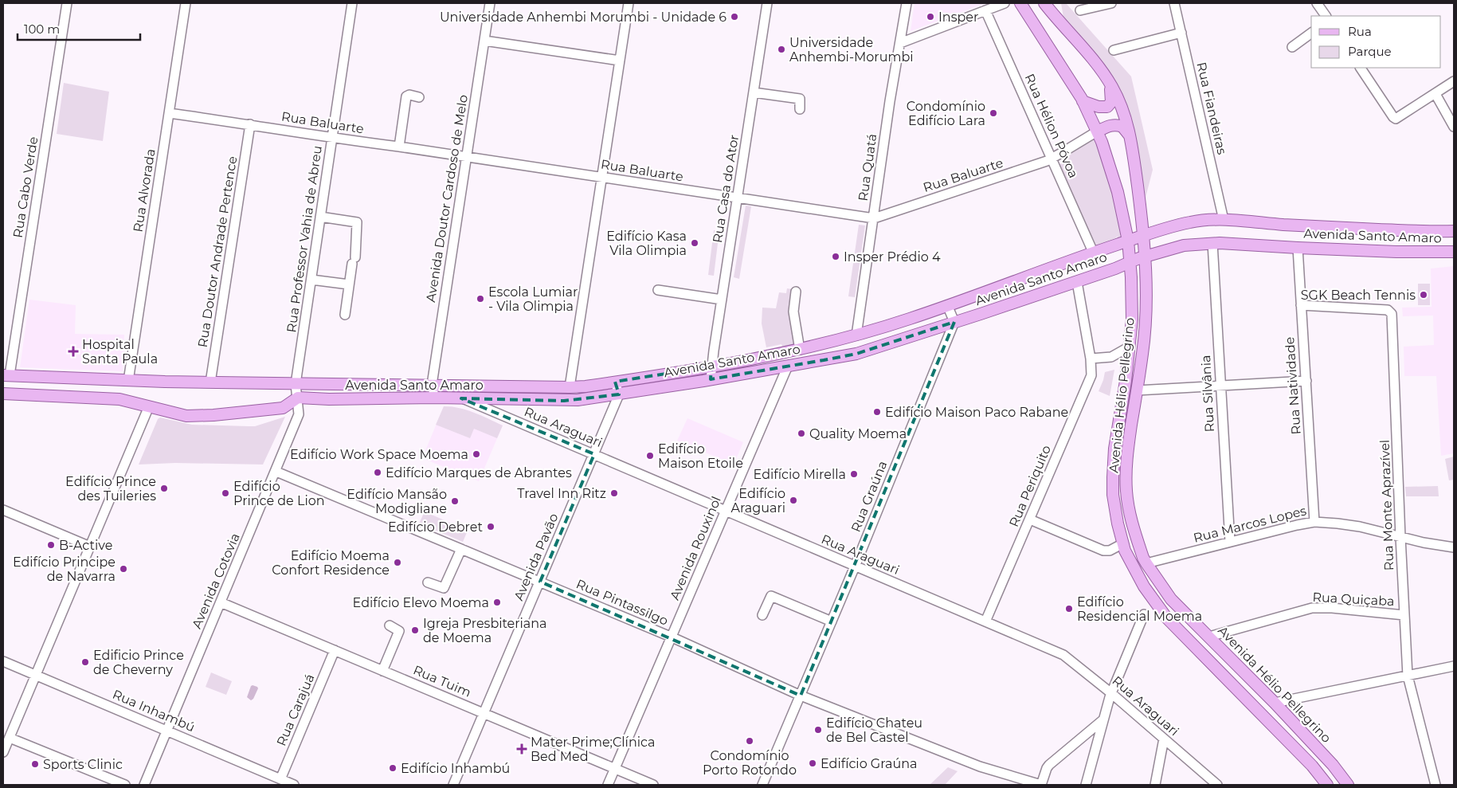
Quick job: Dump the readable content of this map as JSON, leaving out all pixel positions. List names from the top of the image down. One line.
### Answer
{"streets":{"main road":["Avenida Santo Amaro","Avenida Hélio Pellegrino"],"street":["Rua Fiandeiras","Rua Baluarte","Rua Hélion Póvoa","Rua Quatá","Rua Cabo Verde","Rua Casa do Ator","Rua Alvorada","Avenida Doutor Cardoso de Melo","Rua Professor Vahia de Abreu","Rua Doutor Andrade Pertence","Rua Natividade","Rua Silvânia","Rua Araguari","Rua Periquito","Rua Graúna","Rua Monte Aprazível","Rua Marcos Lopes","Avenida Rouxinol","Avenida Pavão","Avenida Cotovia","Rua Quiçaba","Rua Pintassilgo","Rua Tuim","Rua Carajuá","Rua Inhambú"]},"crossings":[["Rua Fiandeiras","Avenida Santo Amaro"],["Rua Baluarte","Rua Hélion Póvoa"],["Rua Baluarte","Rua Quatá"],["Rua Baluarte","Rua Casa do Ator"],["Rua Baluarte","Rua Alvorada"],["Rua Baluarte","Avenida Doutor Cardoso de Melo"],["Rua Baluarte","Rua Professor Vahia de Abreu"],["Rua Baluarte","Rua Doutor Andrade Pertence"],["Rua Baluarte","Avenida Hélio Pellegrino"],["Rua Hélion Póvoa","Avenida Santo Amaro"],["Rua Quatá","Avenida Santo Amaro"],["Rua Cabo Verde","Avenida Santo Amaro"],["Rua Casa do Ator","Avenida Santo Amaro"],["Rua Alvorada","Avenida Santo Amaro"],["Avenida Doutor Cardoso de Melo","Avenida Santo Amaro"],["Avenida Santo Amaro","Rua Professor Vahia de Abreu"],["Avenida Santo Amaro","Rua Doutor Andrade Pertence"],["Avenida Santo Amaro","Rua Natividade"],["Avenida Santo Amaro","Rua Silvânia"],["Avenida Santo Amaro","Avenida Hélio Pellegrino"],["Avenida Santo Amaro","Rua Araguari"],["Avenida Santo Amaro","Rua Periquito"],["Avenida Santo Amaro","Rua Graúna"],["Avenida Santo Amaro","Avenida Rouxinol"],["Avenida Santo Amaro","Avenida Pavão"],["Avenida Santo Amaro","Avenida Cotovia"],["Rua Professor Vahia de Abreu","Avenida Cotovia"],["Rua Natividade","Rua Monte Aprazível"],["Rua Natividade","Rua Marcos Lopes"],["Rua Silvânia","Rua Marcos Lopes"],["Avenida Hélio Pellegrino","Rua Marcos Lopes"],["Avenida Hélio Pellegrino","Rua Quiçaba"],["Rua Araguari","Rua Periquito"],["Rua Araguari","Rua Graúna"],["Rua Araguari","Avenida Rouxinol"],["Rua Araguari","Avenida Pavão"],["Rua Graúna","Rua Pintassilgo"],["Rua Monte Aprazível","Rua Marcos Lopes"],["Rua Monte Aprazível","Rua Quiçaba"],["Avenida Rouxinol","Rua Pintassilgo"],["Avenida Rouxinol","Rua Tuim"],["Avenida Pavão","Rua Pintassilgo"],["Avenida Pavão","Rua Tuim"],["Avenida Cotovia","Rua Pintassilgo"],["Avenida Cotovia","Rua Tuim"],["Avenida Cotovia","Rua Inhambú"],["Rua Tuim","Rua Carajuá"],["Rua Carajuá","Rua Inhambú"]],"places":{"other":["Universidade Anhembi Morumbi - Unidade 6","Insper","Universidade Anhembi-Morumbi","Condomínio Edifício Lara","Edifício Kasa Vila Olimpia","Insper Prédio 4","SGK Beach Tennis","Escola Lumiar - Vila Olimpia","Edifício Maison Paco Rabane","Quality Moema","Edifício Work Space Moema","Edifício Maison Etoile","Edifício Marques de Abrantes","Edifício Mirella","Edifício Prince des Tuileries","Edifício Prince de Lion","Travel Inn Ritz","Edifício Araguari","Edifício Mansão Modigliane","Edifício Debret","B-Active","Edifício Moema Confort Residence","Edifício Principe de Navarra","Edifício Elevo Moema","Edifício Residencial Moema","Igreja Presbiteriana de Moema","Edificio Prince de Cheverny","Edifício Chateu de Bel Castel","Condomínio Porto Rotondo","Edifício Graúna","Sports Clinic","Edifício Inhambú"],"health":["Hospital Santa Paula","Mater Prime;Clínica Bed Med"]},"legend":["Rua","Parque"],"scale_bar":"100 m"}
